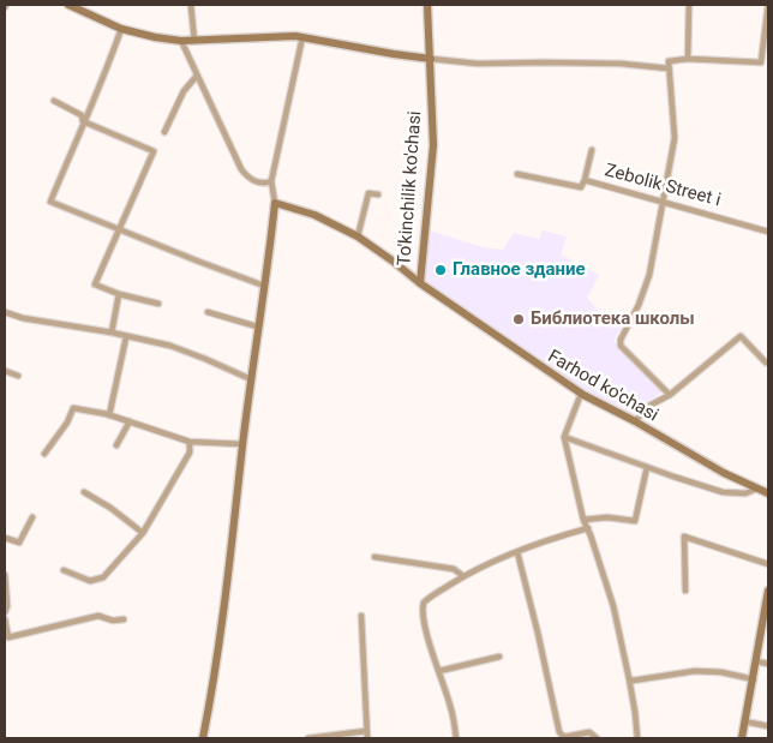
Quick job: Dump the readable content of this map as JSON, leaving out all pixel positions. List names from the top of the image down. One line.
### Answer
{"streets":{"street":["Zebolik Street i","To'kinchilik ko'chasi","Farhod ko'chasi"]},"crossings":[["To'kinchilik ko'chasi","Farhod ko'chasi"]],"places":["Главное здание","Библиотека школы"]}
